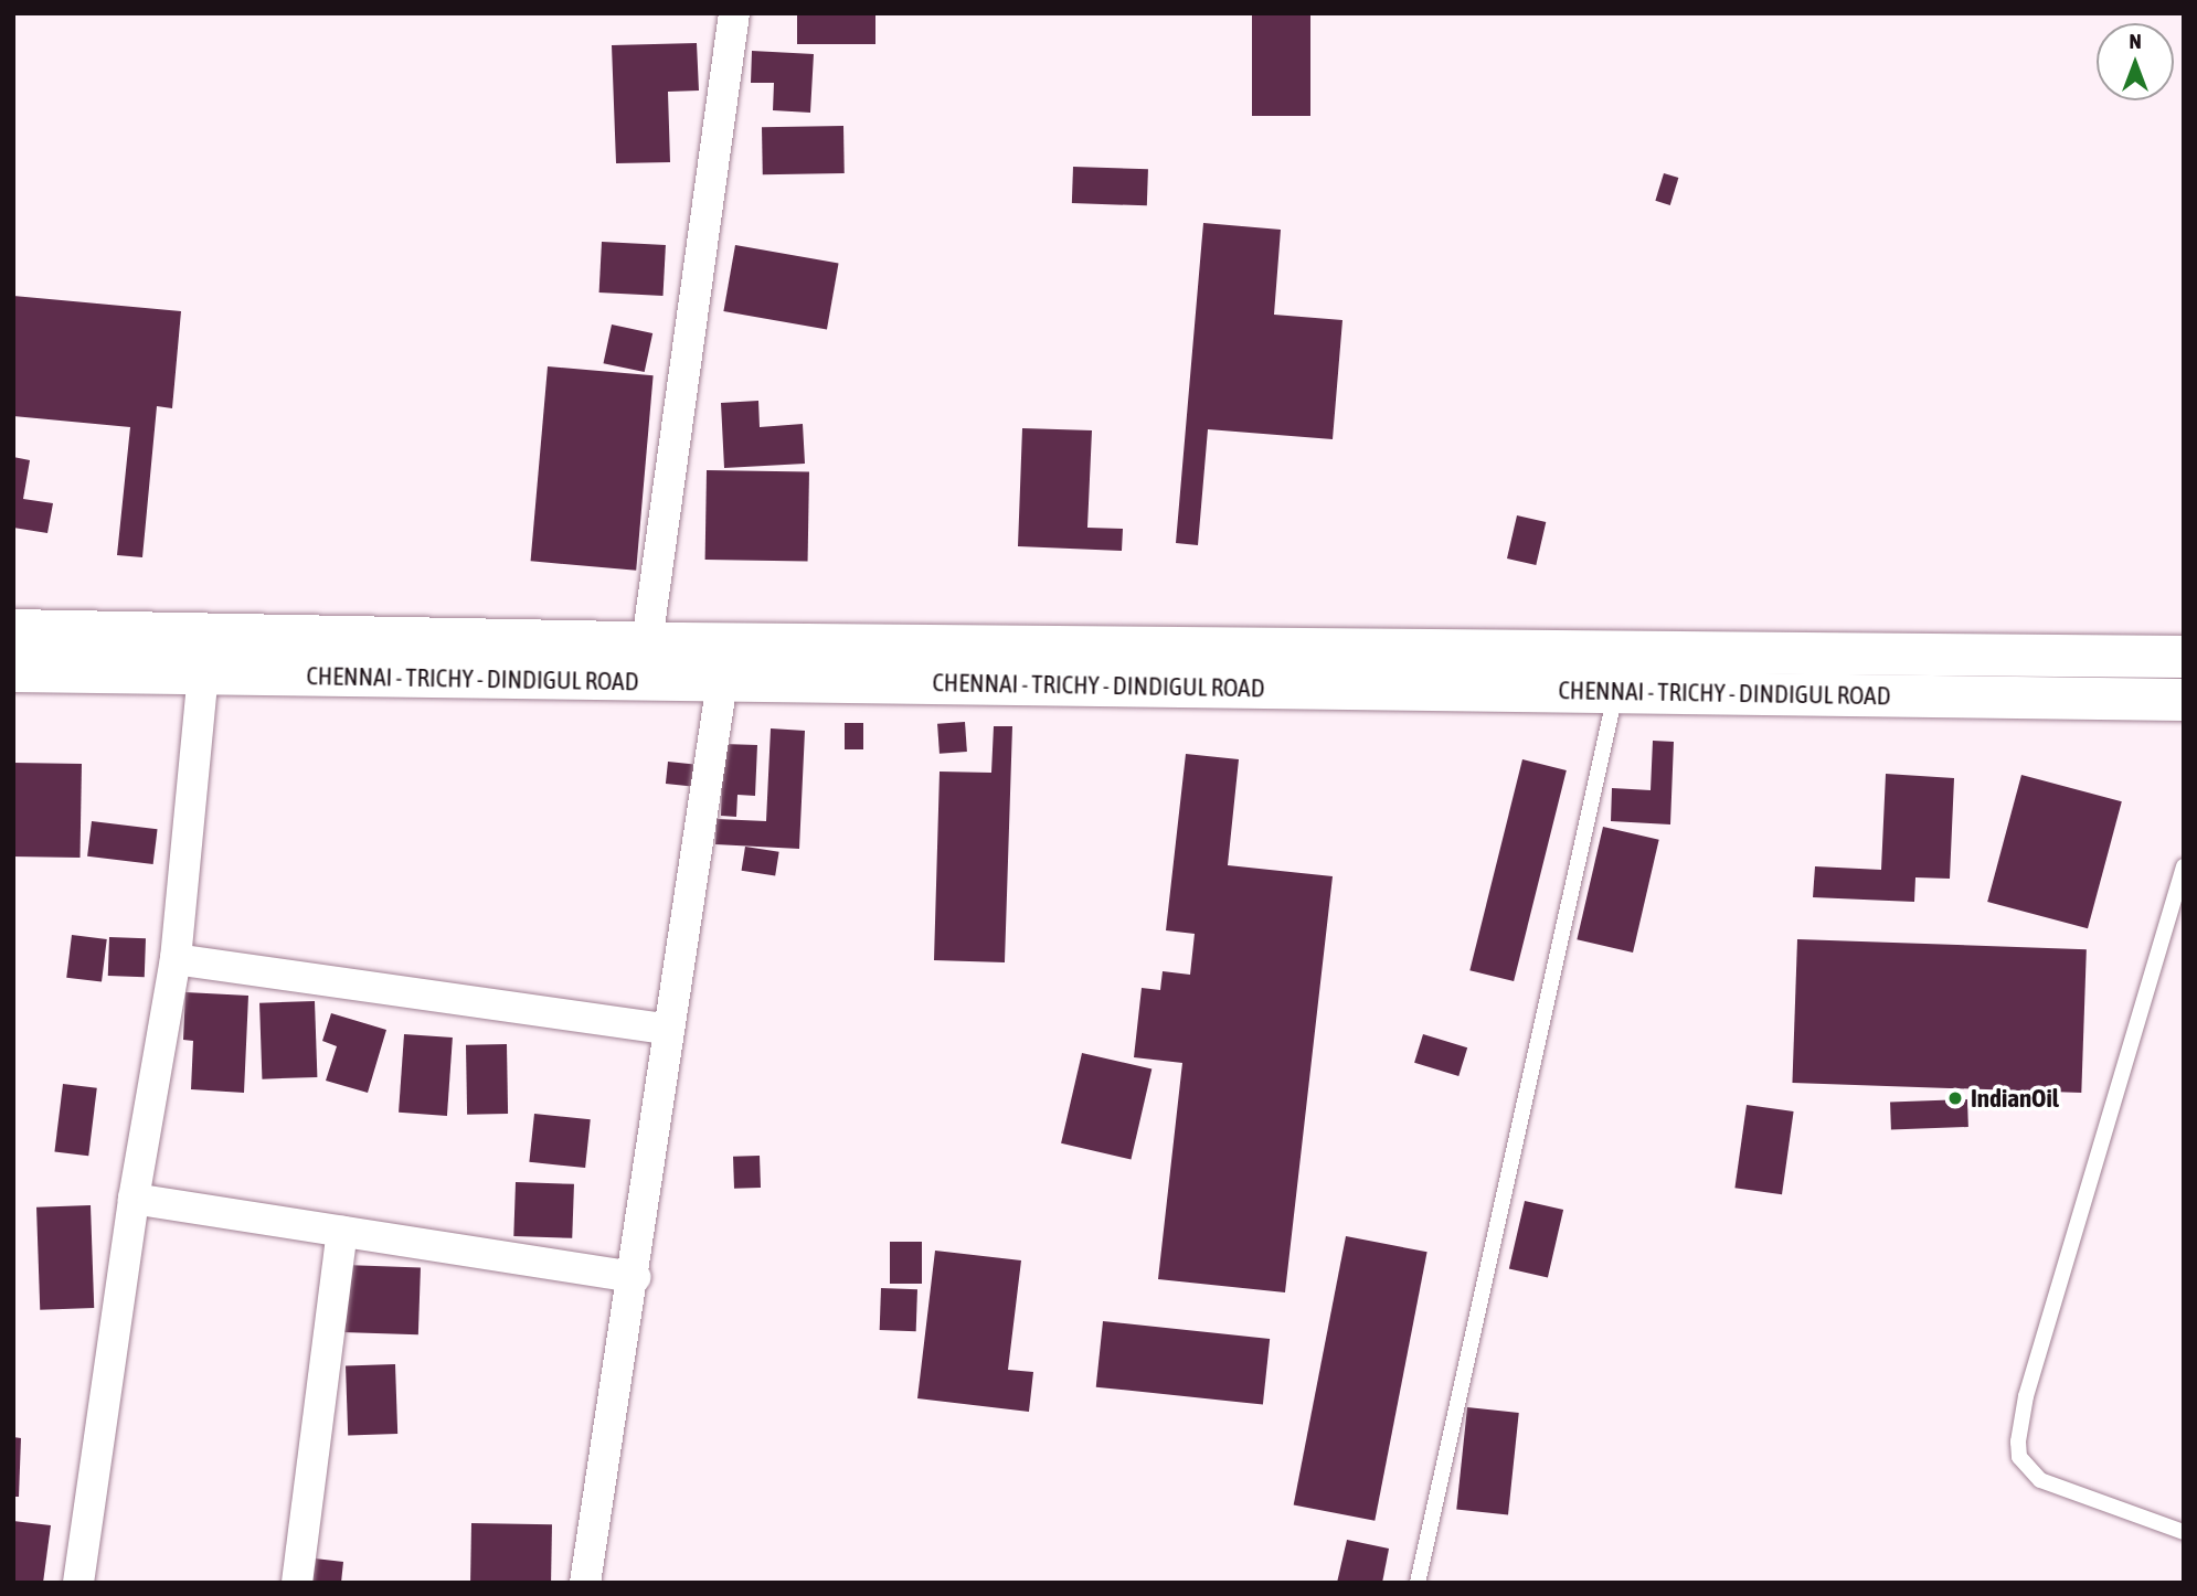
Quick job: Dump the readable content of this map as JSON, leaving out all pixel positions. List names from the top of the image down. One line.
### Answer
{"streets":{"highway":["CHENNAI - TRICHY - DINDIGUL ROAD"]},"places":["IndianOil"],"north":"top"}
